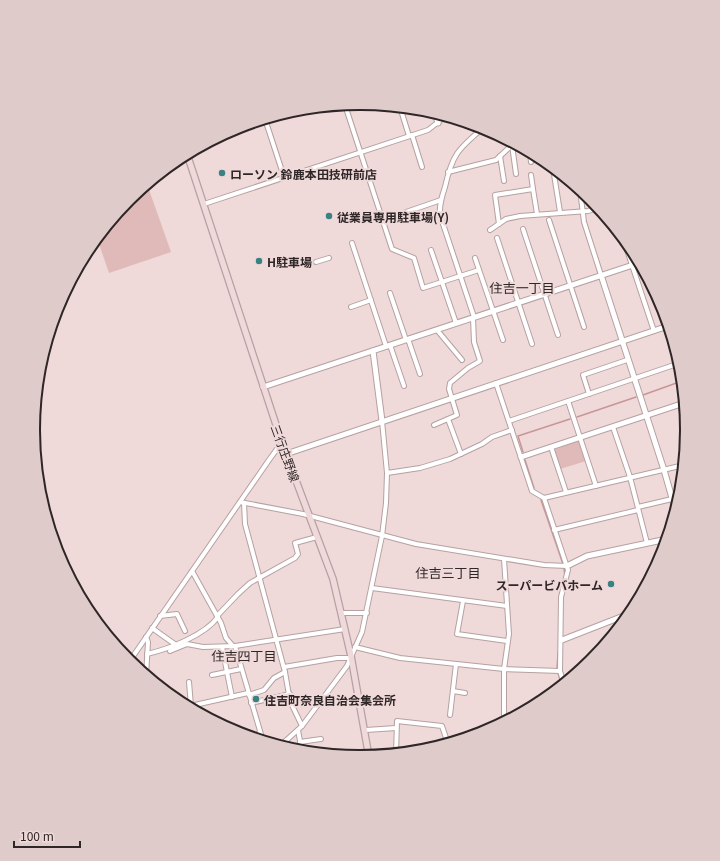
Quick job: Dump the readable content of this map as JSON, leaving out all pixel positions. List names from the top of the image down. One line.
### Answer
{"streets":{"main road":["三行庄野線"]},"districts":["住吉一丁目","住吉三丁目","住吉四丁目"],"places":["ローソン 鈴鹿本田技研前店","従業員専用駐車場(Y)","H駐車場","スーパービバホーム","住吉町奈良自治会集会所"],"scale_bar":"100 m"}
